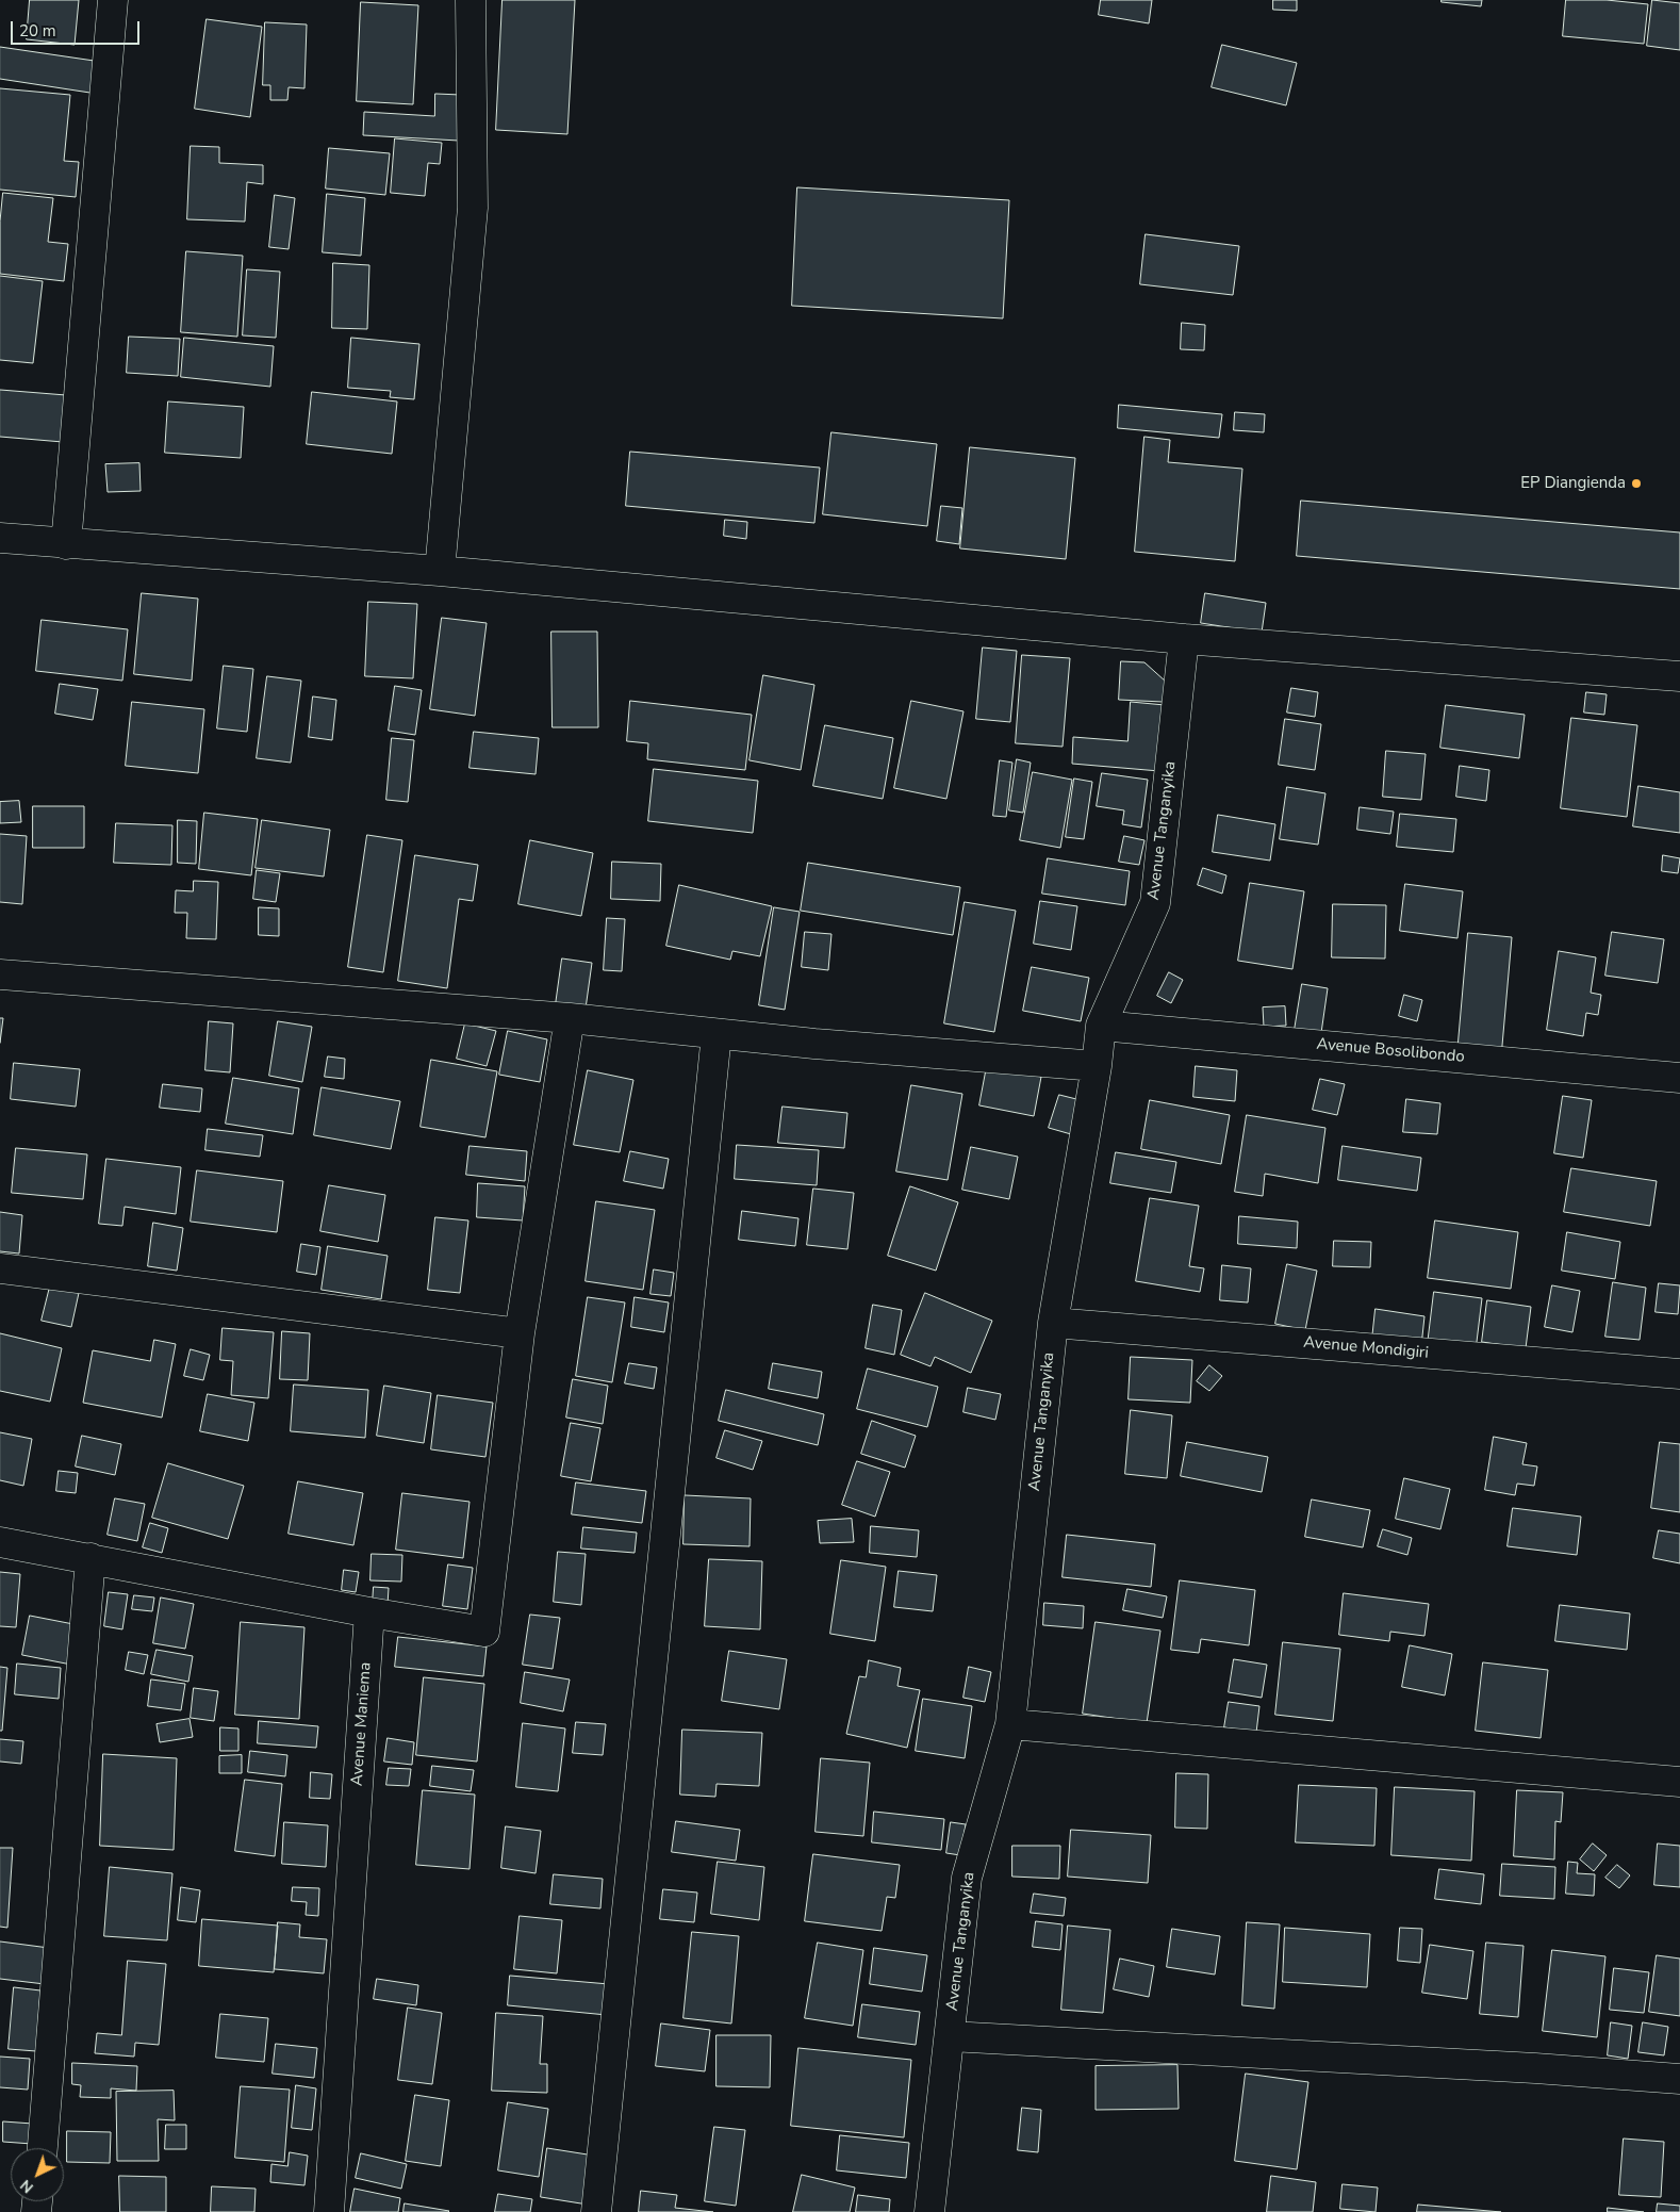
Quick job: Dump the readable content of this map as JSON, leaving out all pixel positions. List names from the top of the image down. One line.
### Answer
{"streets":{"street":["Avenue Tanganyika","Avenue Bosolibondo","Avenue Mondigiri","Avenue Maniema"]},"crossings":[["Avenue Tanganyika","Avenue Bosolibondo"],["Avenue Tanganyika","Avenue Mondigiri"]],"places":["EP Diangienda"],"scale_bar":"20 m","north":"bottom left"}
